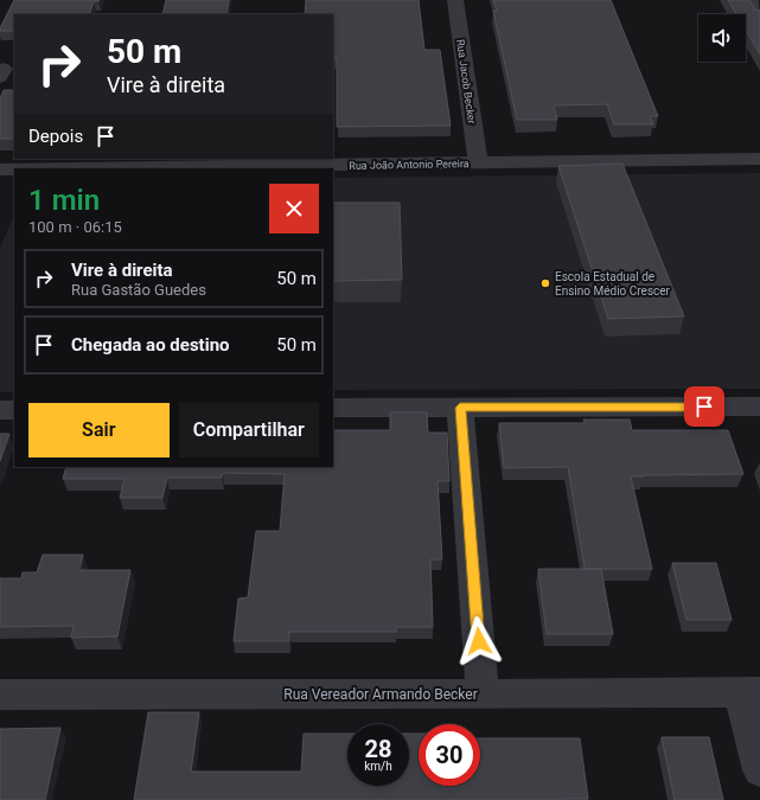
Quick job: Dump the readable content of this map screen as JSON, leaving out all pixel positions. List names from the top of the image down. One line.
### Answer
{"streets":{"street":["Rua Jacob Becker","Rua João Antonio Pereira","Rua Vereador Armando Becker"]},"crossings":[["Rua Jacob Becker","Rua João Antonio Pereira"]],"places":["Escola Estadual de Ensino Médio Crescer"],"page":{"turn":["50 m","Vire à direita"],"then":"Depois","heading":["1 min","100 m · 06:15"],"list":[{"name":"Vire à direita","note":"Rua Gastão Guedes","value":"50 m"},{"name":"Chegada ao destino","value":"50 m"}],"buttons":["Sair","Compartilhar"],"speed":"28 km/h","limit":"30"}}
